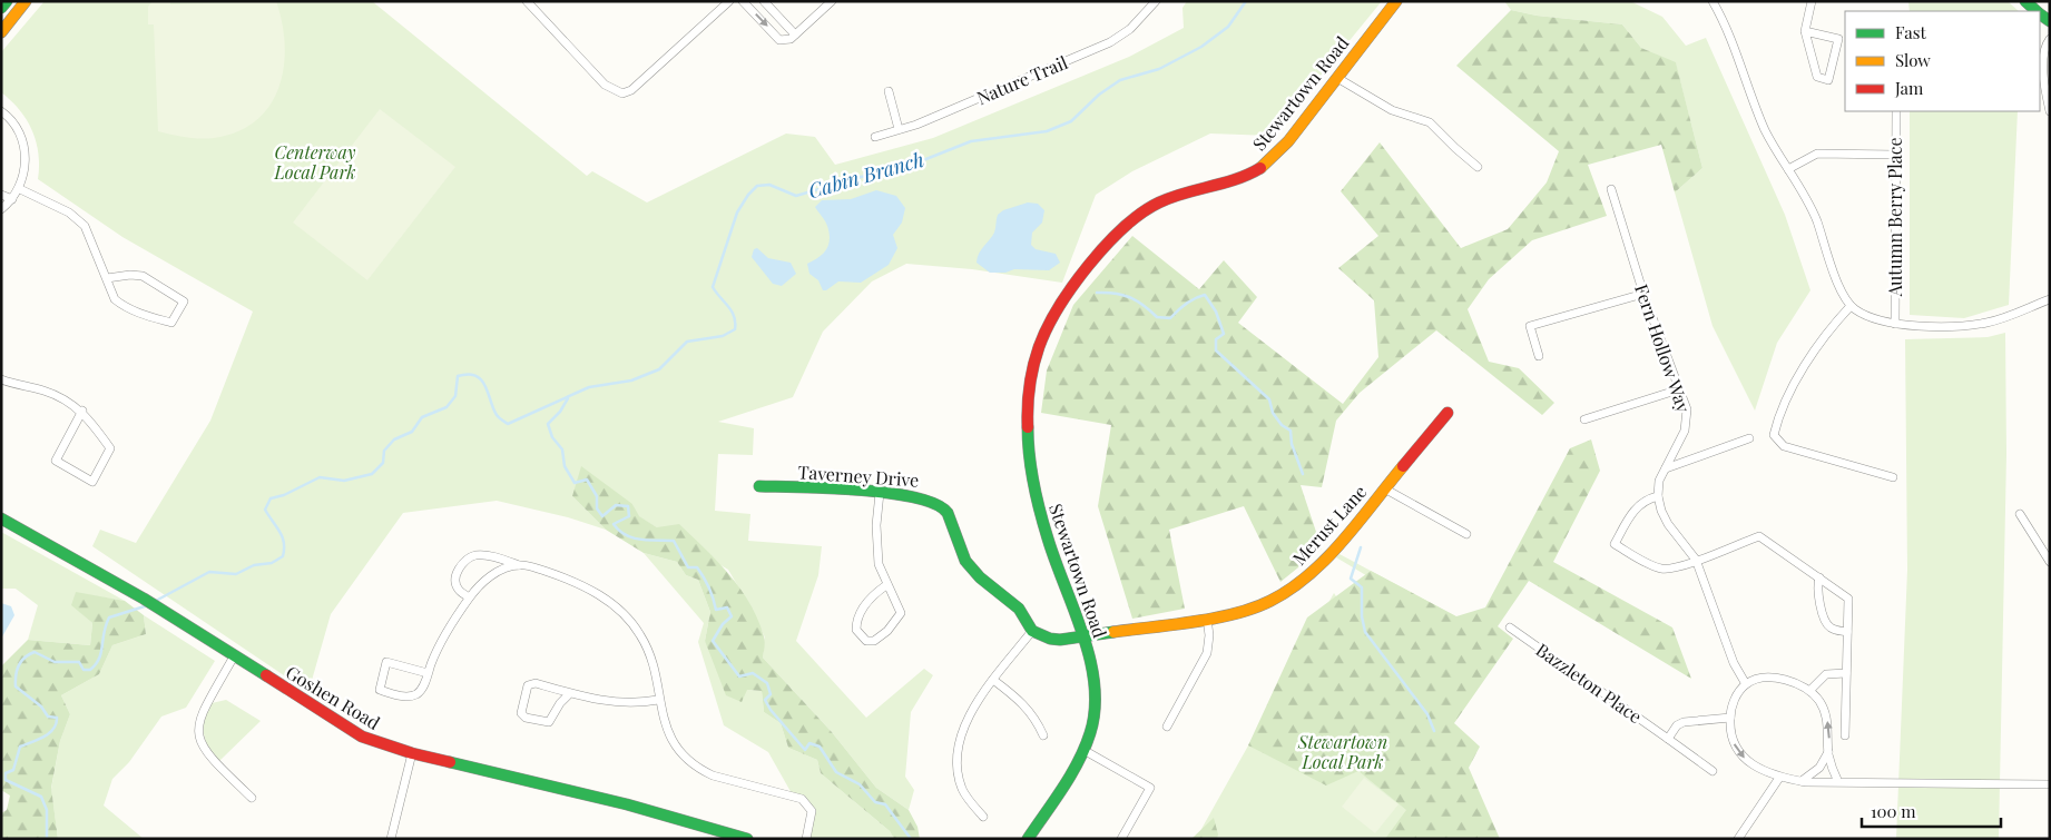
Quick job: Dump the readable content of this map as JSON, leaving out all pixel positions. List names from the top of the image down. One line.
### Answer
{"streets":{"street":["Nature Trail","Stewartown Road","Autumn Berry Place","Fern Hollow Way","Taverney Drive","Merust Lane","Bazzleton Place","Goshen Road"]},"crossings":[["Stewartown Road","Merust Lane"]],"water":["Cabin Branch"],"parks":["Centerway Local Park","Stewartown Local Park"],"legend":["Fast","Slow","Jam"],"scale_bar":"100 m"}
